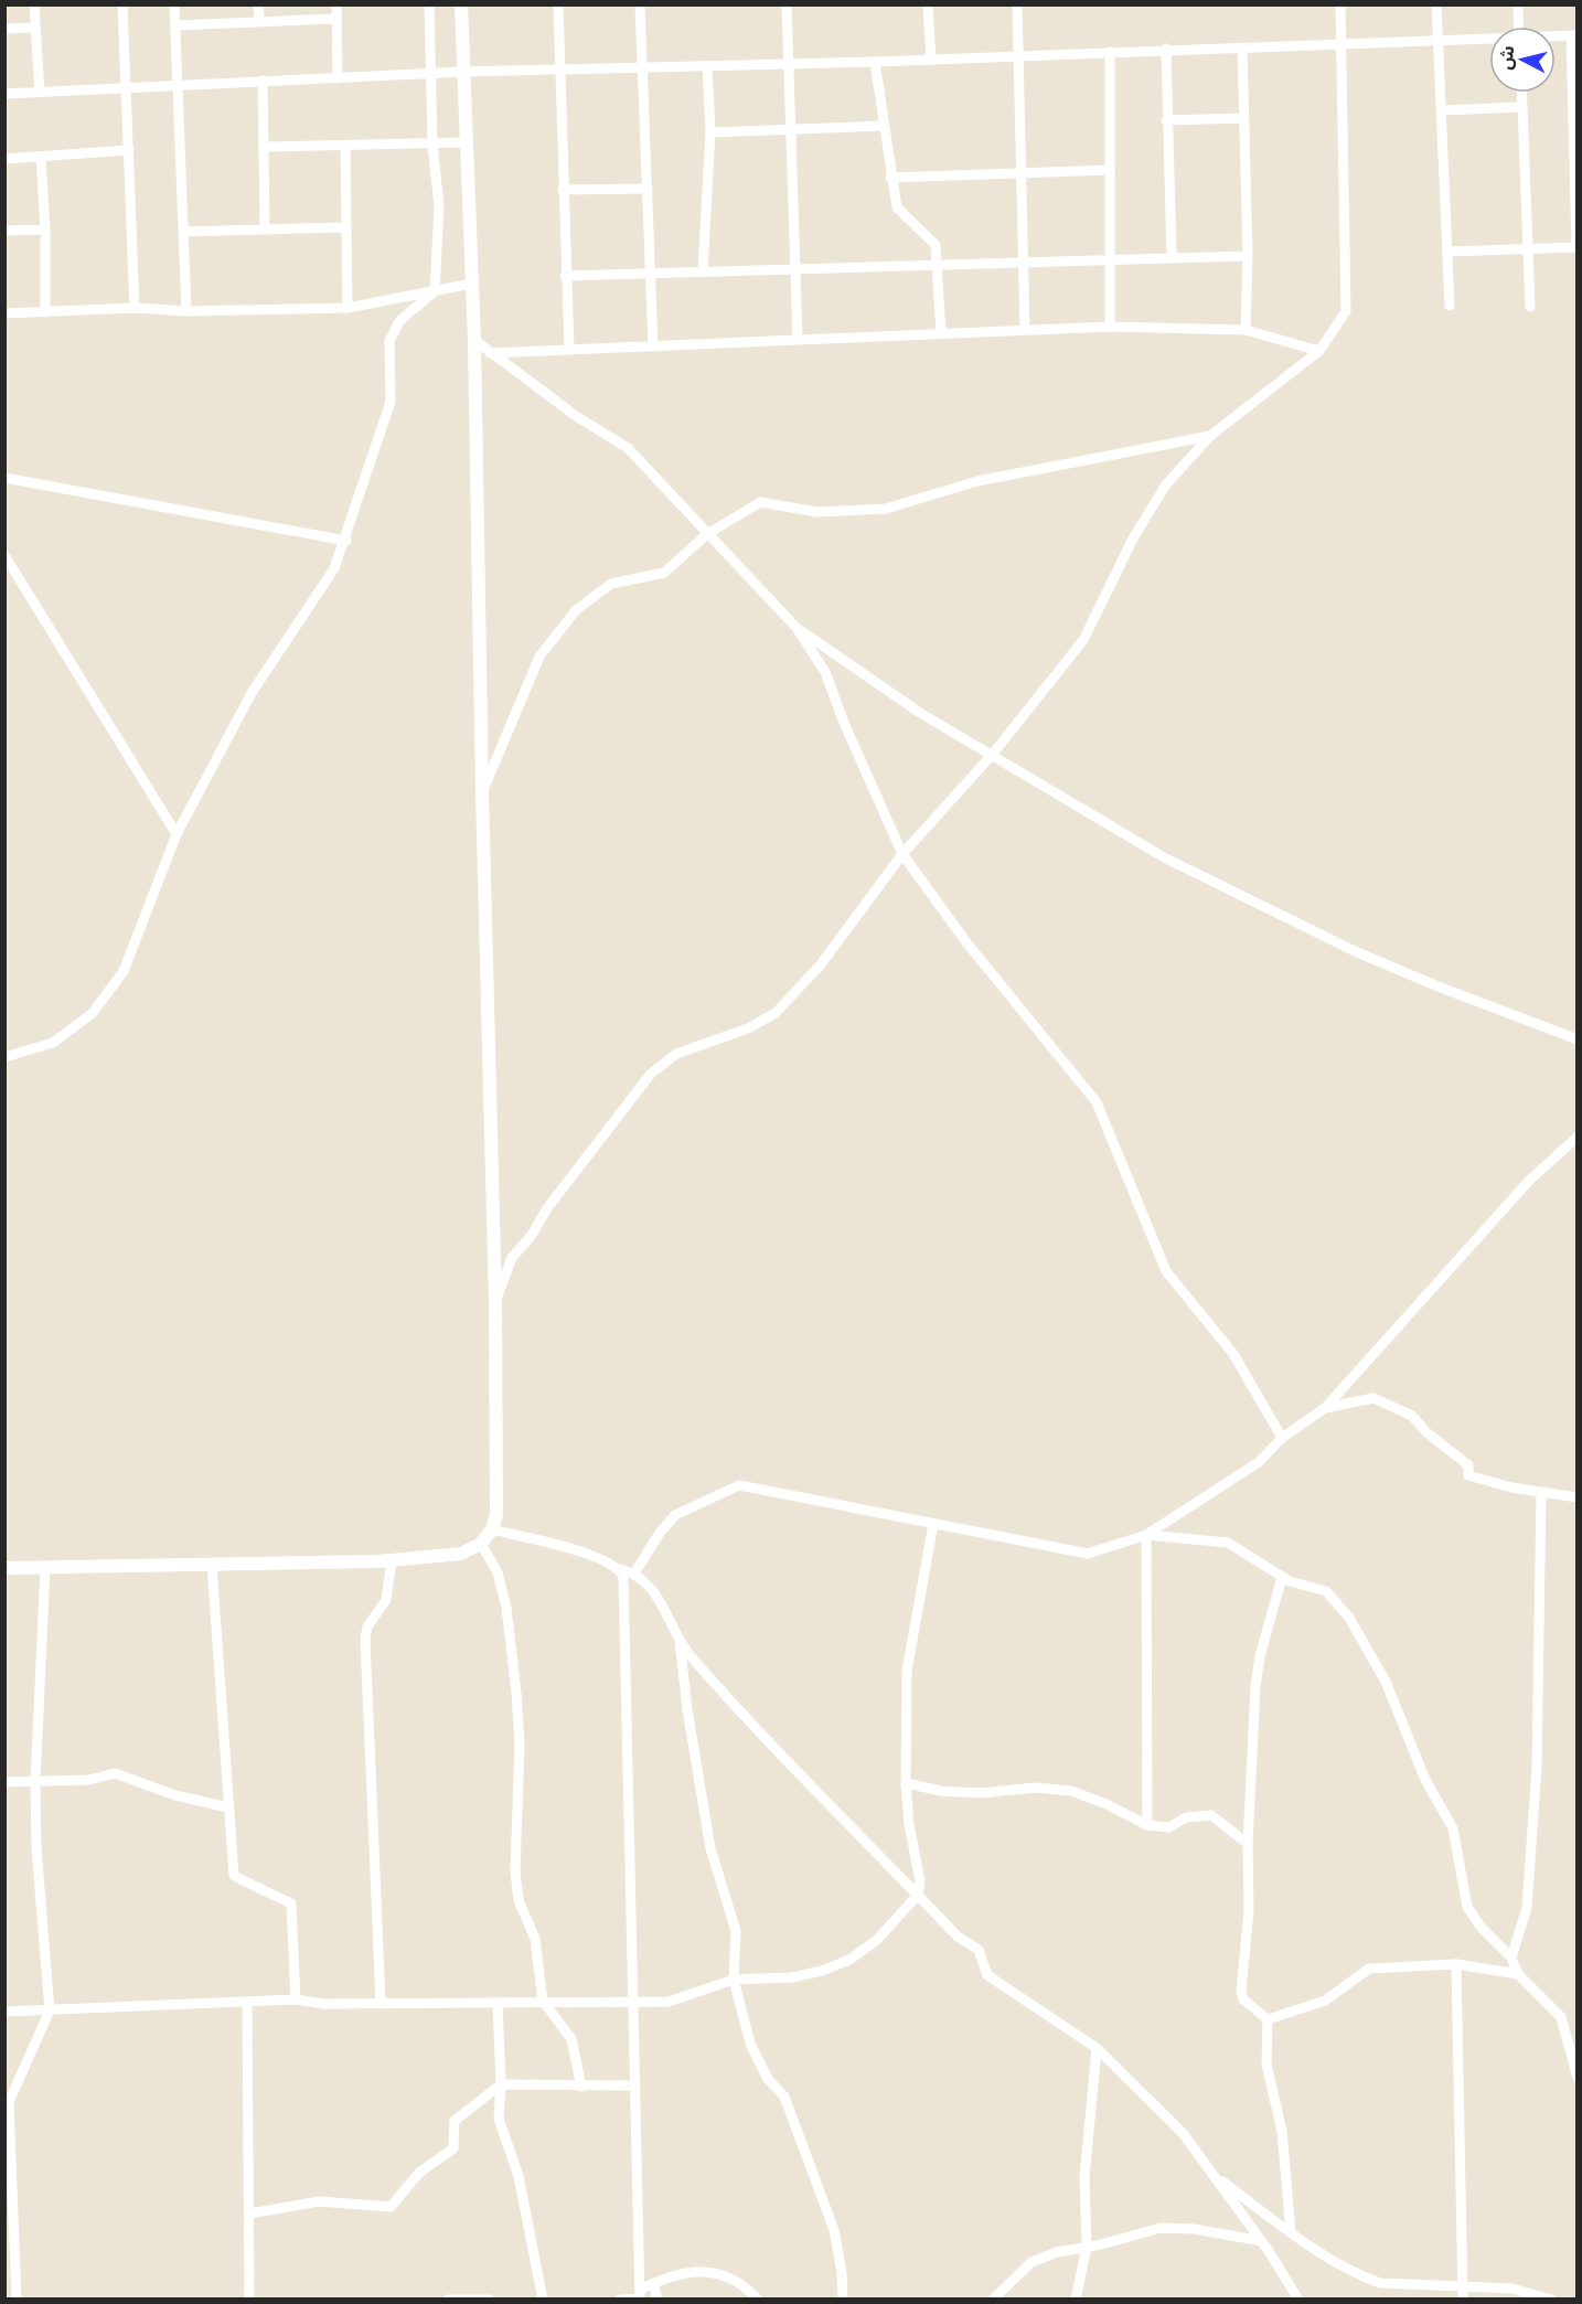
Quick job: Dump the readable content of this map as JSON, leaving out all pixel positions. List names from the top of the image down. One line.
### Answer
{"north":"left"}
